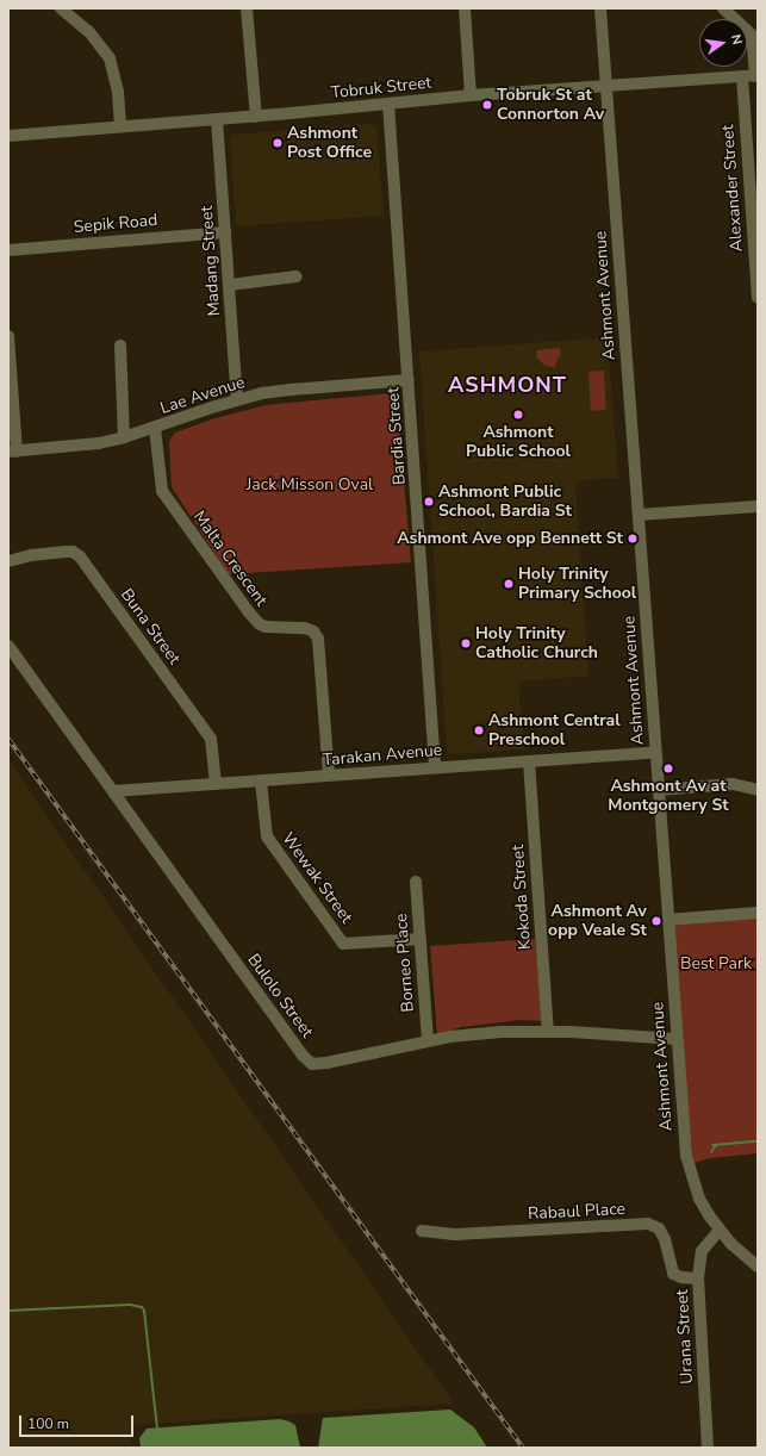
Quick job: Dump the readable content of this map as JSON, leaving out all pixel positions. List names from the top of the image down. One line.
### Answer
{"streets":{"street":["Tobruk Street","Alexander Street","Sepik Road","Madang Street","Ashmont Avenue","Lae Avenue","Bardia Street","Malta Crescent","Buna Street","Tarakan Avenue","Wewak Street","Kokoda Street","Borneo Place","Bulolo Street","Rabaul Place","Urana Street"]},"crossings":[["Tobruk Street","Alexander Street"],["Tobruk Street","Madang Street"],["Tobruk Street","Ashmont Avenue"],["Tobruk Street","Bardia Street"],["Sepik Road","Madang Street"],["Madang Street","Lae Avenue"],["Ashmont Avenue","Tarakan Avenue"],["Ashmont Avenue","Bulolo Street"],["Ashmont Avenue","Urana Street"],["Lae Avenue","Bardia Street"],["Lae Avenue","Malta Crescent"],["Bardia Street","Tarakan Avenue"],["Malta Crescent","Tarakan Avenue"],["Buna Street","Tarakan Avenue"],["Tarakan Avenue","Wewak Street"],["Tarakan Avenue","Kokoda Street"],["Tarakan Avenue","Bulolo Street"],["Wewak Street","Borneo Place"],["Kokoda Street","Bulolo Street"],["Borneo Place","Bulolo Street"],["Rabaul Place","Urana Street"]],"districts":["ASHMONT"],"parks":["Jack Misson Oval","Best Park"],"places":["Tobruk St at Connorton Av","Ashmont Post Office","Ashmont Public School","Ashmont Public School, Bardia St","Ashmont Ave opp Bennett St","Holy Trinity Primary School","Holy Trinity Catholic Church","Ashmont Central Preschool","Ashmont Av at Montgomery St","Ashmont Av opp Veale St"],"scale_bar":"100 m","north":"right"}
